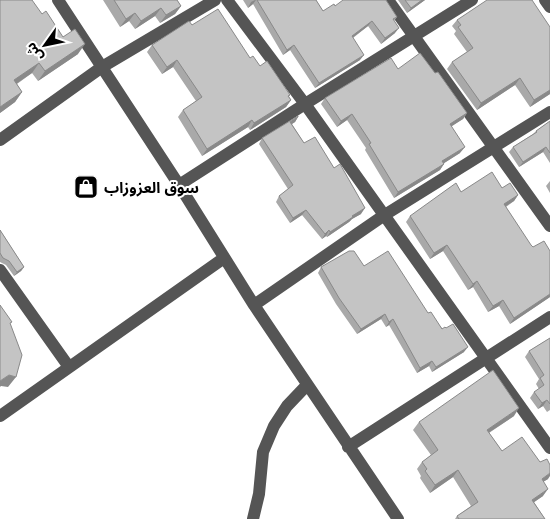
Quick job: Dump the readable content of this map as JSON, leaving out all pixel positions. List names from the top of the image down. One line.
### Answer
{"places":{"shop":["سوق العزوزاب"]},"north":"bottom left"}
